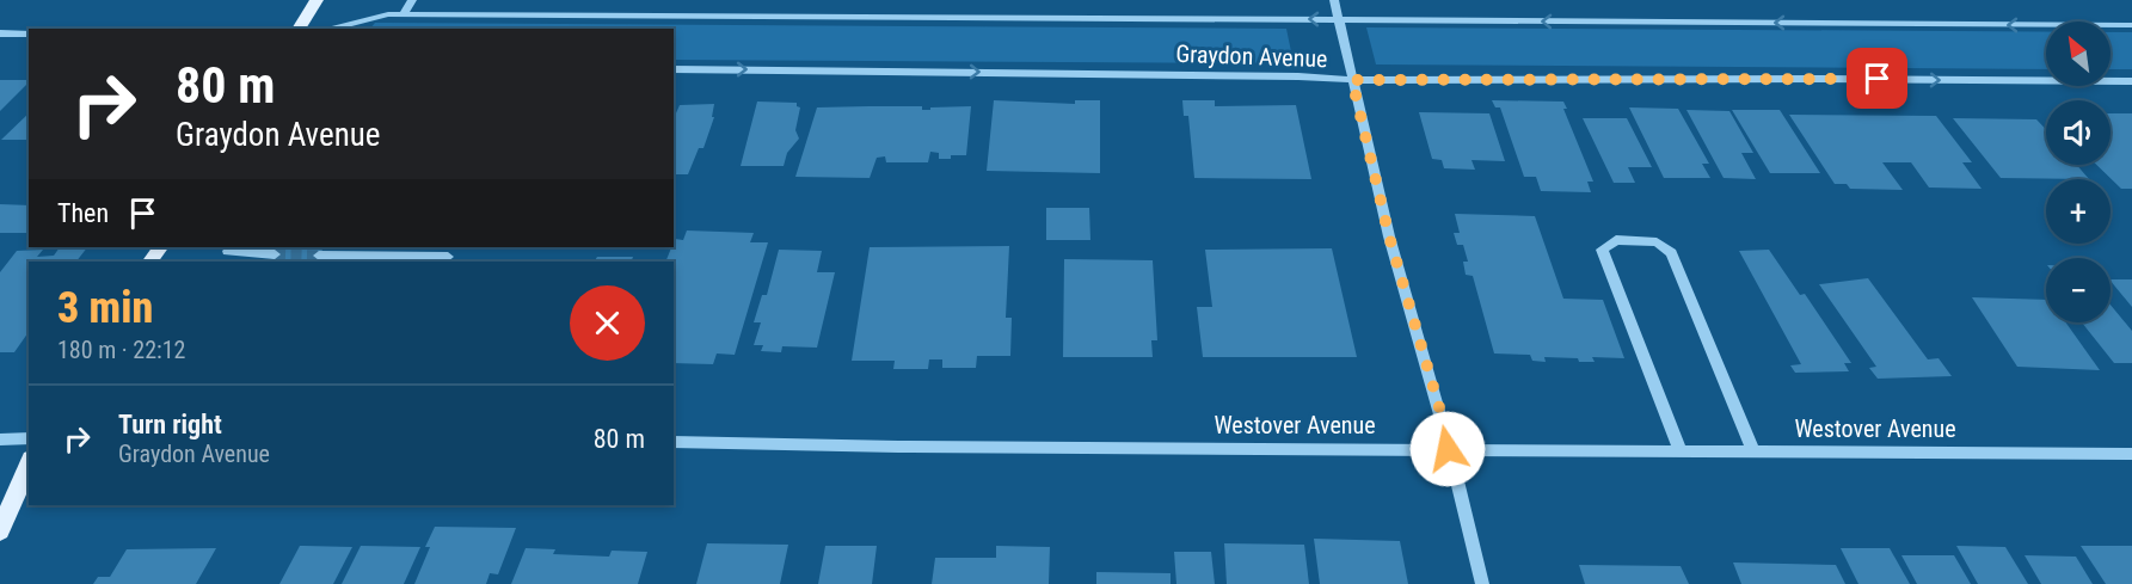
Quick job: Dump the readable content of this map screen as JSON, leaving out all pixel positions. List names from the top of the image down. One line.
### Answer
{"streets":{"street":["Graydon Avenue","Westover Avenue"]},"north":"top left","page":{"map_buttons":["+","−"],"turn":["80 m","Graydon Avenue"],"then":"Then","heading":["3 min","180 m · 22:12"],"list":[{"name":"Turn right","note":"Graydon Avenue","value":"80 m"}]}}
